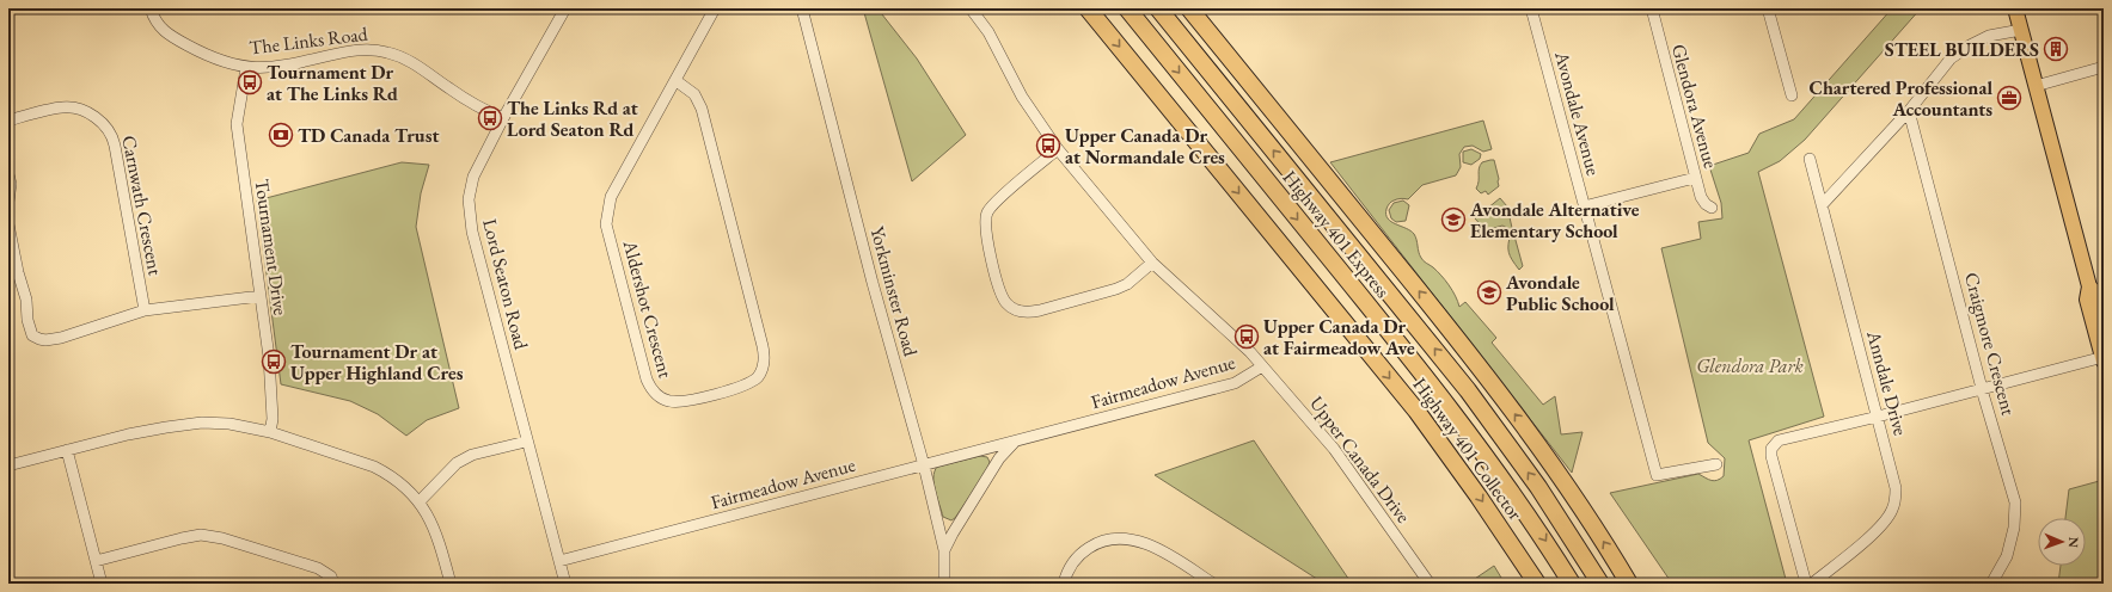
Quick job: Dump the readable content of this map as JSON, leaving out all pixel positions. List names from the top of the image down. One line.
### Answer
{"streets":{"highway":["Highway 401 Express","Highway 401 Collector"],"street":["The Links Road","Glendora Avenue","Avondale Avenue","Carnwath Crescent","Tournament Drive","Lord Seaton Road","Yorkminster Road","Aldershot Crescent","Craigmore Crescent","Fairmeadow Avenue","Anndale Drive","Upper Canada Drive"]},"crossings":[["The Links Road","Tournament Drive"],["The Links Road","Lord Seaton Road"],["Lord Seaton Road","Fairmeadow Avenue"],["Yorkminster Road","Fairmeadow Avenue"],["Fairmeadow Avenue","Upper Canada Drive"]],"parks":["Glendora Park"],"places":{"building":["STEEL BUILDERS"],"bus stop":["Tournament Dr at The Links Rd","The Links Rd at Lord Seaton Rd","Upper Canada Dr at Normandale Cres","Upper Canada Dr at Fairmeadow Ave","Tournament Dr at Upper Highland Cres"],"office":["Chartered Professional Accountants"],"bank":["TD Canada Trust"],"school or university":["Avondale Alternative Elementary School","Avondale Public School"]},"north":"right"}
